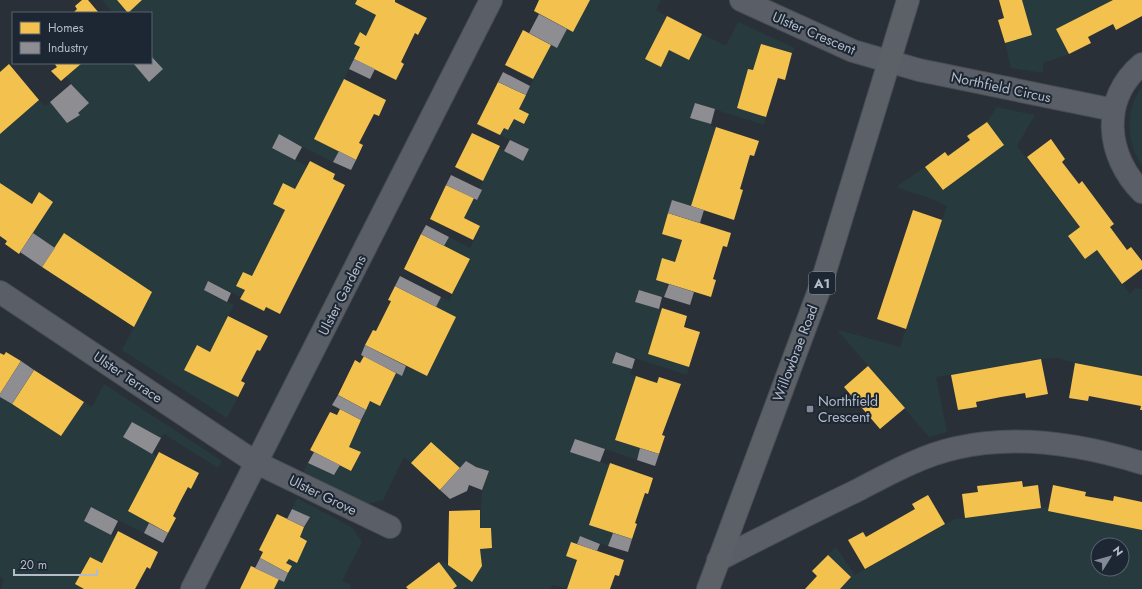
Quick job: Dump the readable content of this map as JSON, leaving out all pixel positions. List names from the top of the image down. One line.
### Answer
{"streets":{"main road":["A1","Willowbrae Road"],"street":["Ulster Crescent","Northfield Circus","Ulster Gardens","Ulster Terrace","Ulster Grove"]},"crossings":[["Ulster Crescent","Northfield Circus"],["Ulster Crescent","Willowbrae Road"],["Northfield Circus","Willowbrae Road"],["Ulster Gardens","Ulster Terrace"],["Ulster Gardens","Ulster Grove"],["Ulster Terrace","Ulster Grove"]],"places":{"transit":["Northfield Crescent"]},"legend":["Homes","Industry"],"scale_bar":"20 m","north":"top right"}
